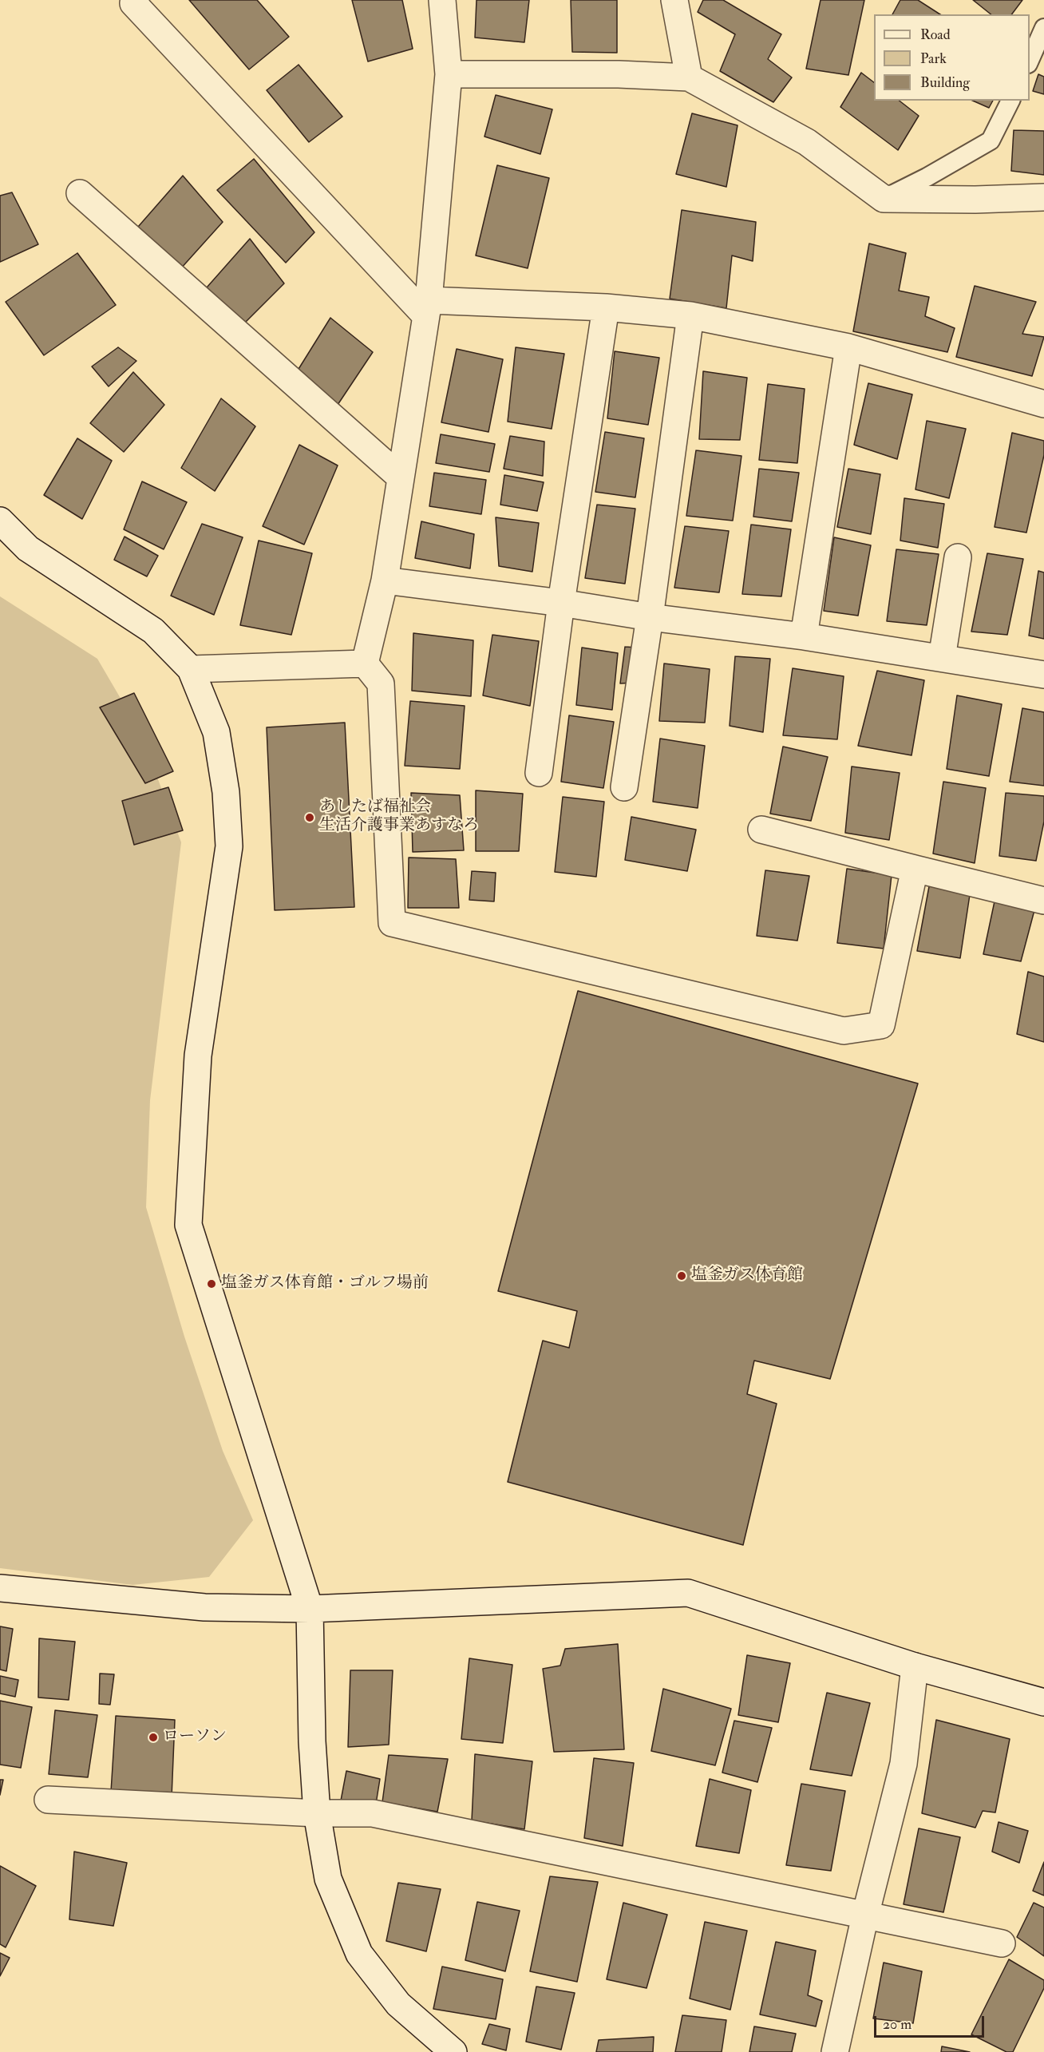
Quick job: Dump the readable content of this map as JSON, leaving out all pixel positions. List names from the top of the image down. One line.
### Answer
{"places":["あしたば福祉会 生活介護事業あすなろ","塩釜ガス体育館","塩釜ガス体育館・ゴルフ場前","ローソン"],"legend":["Road","Park","Building"],"scale_bar":"20 m"}
